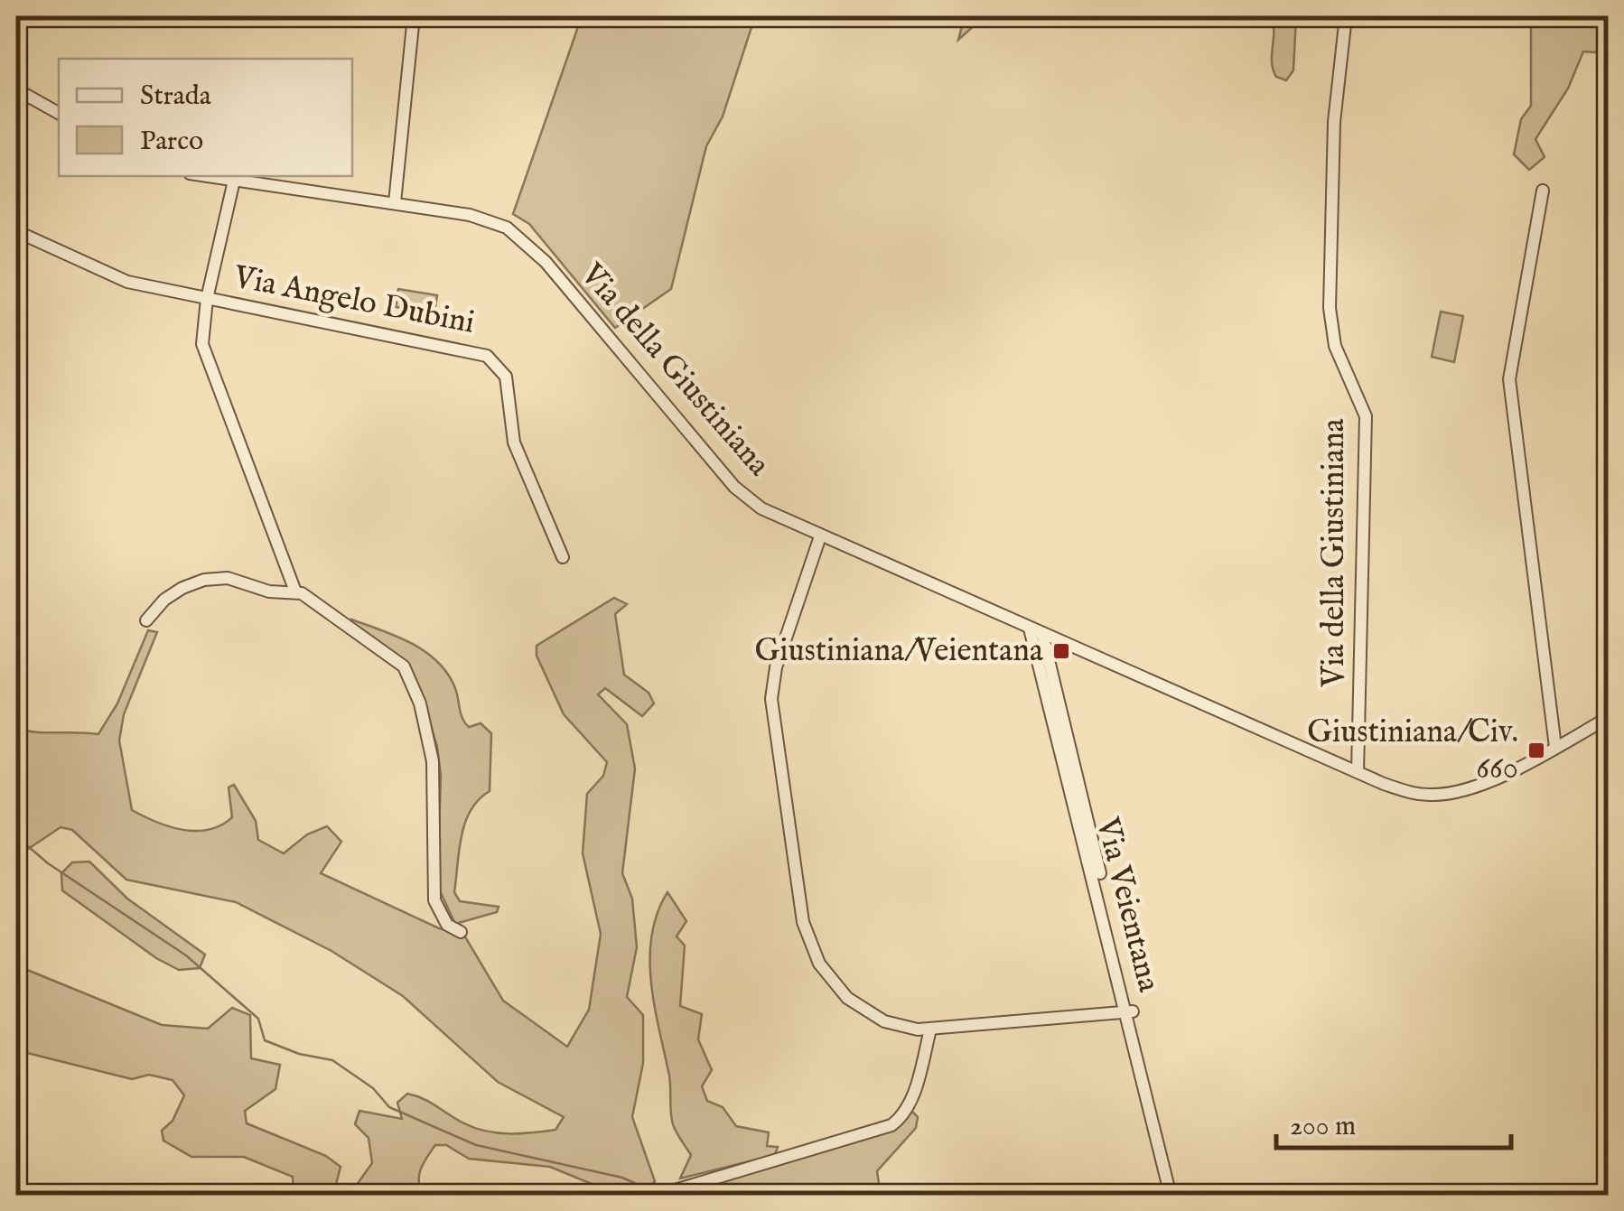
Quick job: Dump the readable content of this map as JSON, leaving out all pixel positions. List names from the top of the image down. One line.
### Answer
{"streets":{"street":["Via Angelo Dubini","Via della Giustiniana","Via Veientana"]},"crossings":[["Via della Giustiniana","Via Veientana"]],"places":{"transit":["Giustiniana/Veientana","Giustiniana/Civ. 660"]},"legend":["Strada","Parco"],"scale_bar":"200 m"}
